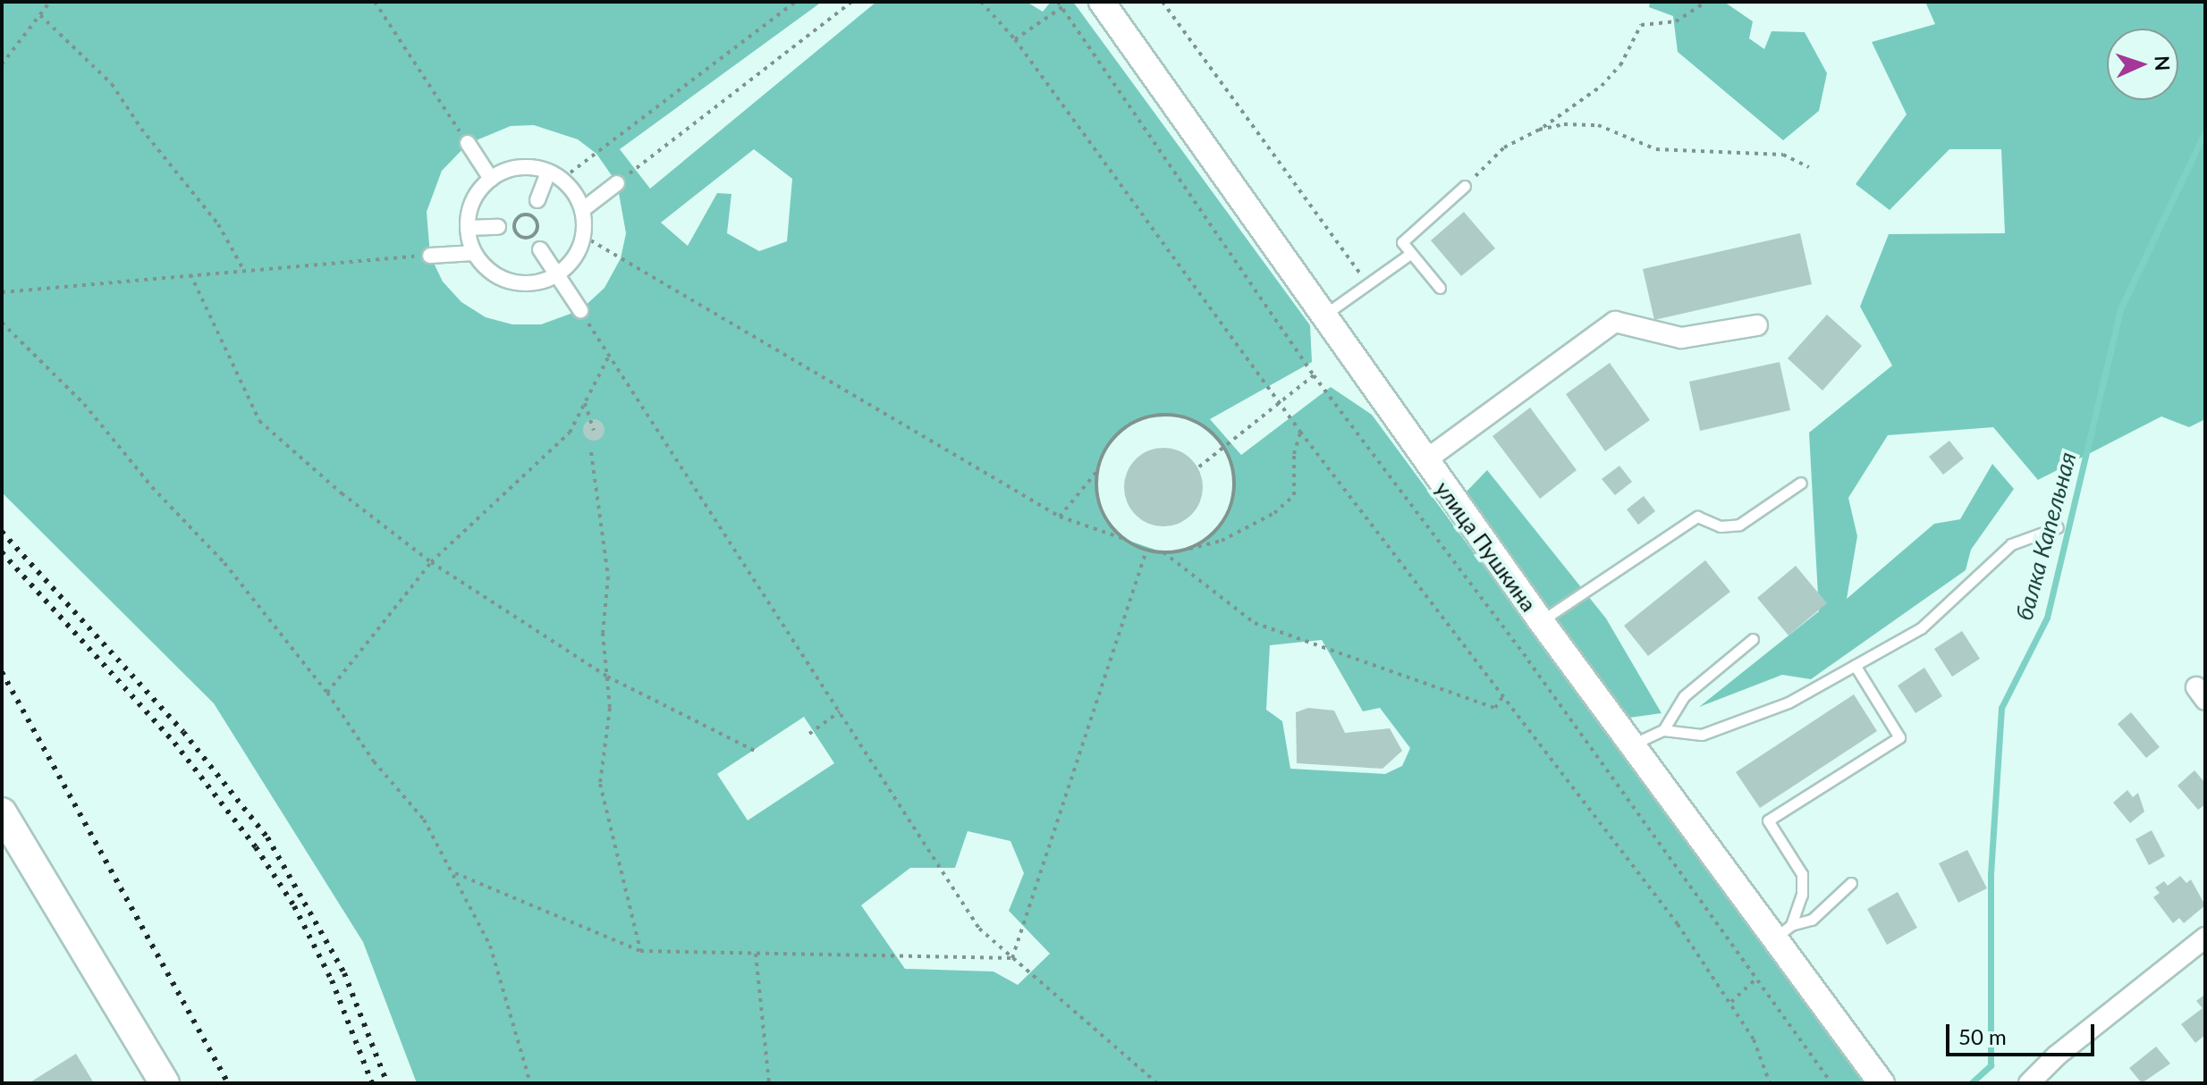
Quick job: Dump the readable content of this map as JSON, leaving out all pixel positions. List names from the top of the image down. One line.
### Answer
{"streets":{"street":["улица Пушкина"]},"water":["балка Капельная"],"scale_bar":"50 m","north":"right"}
